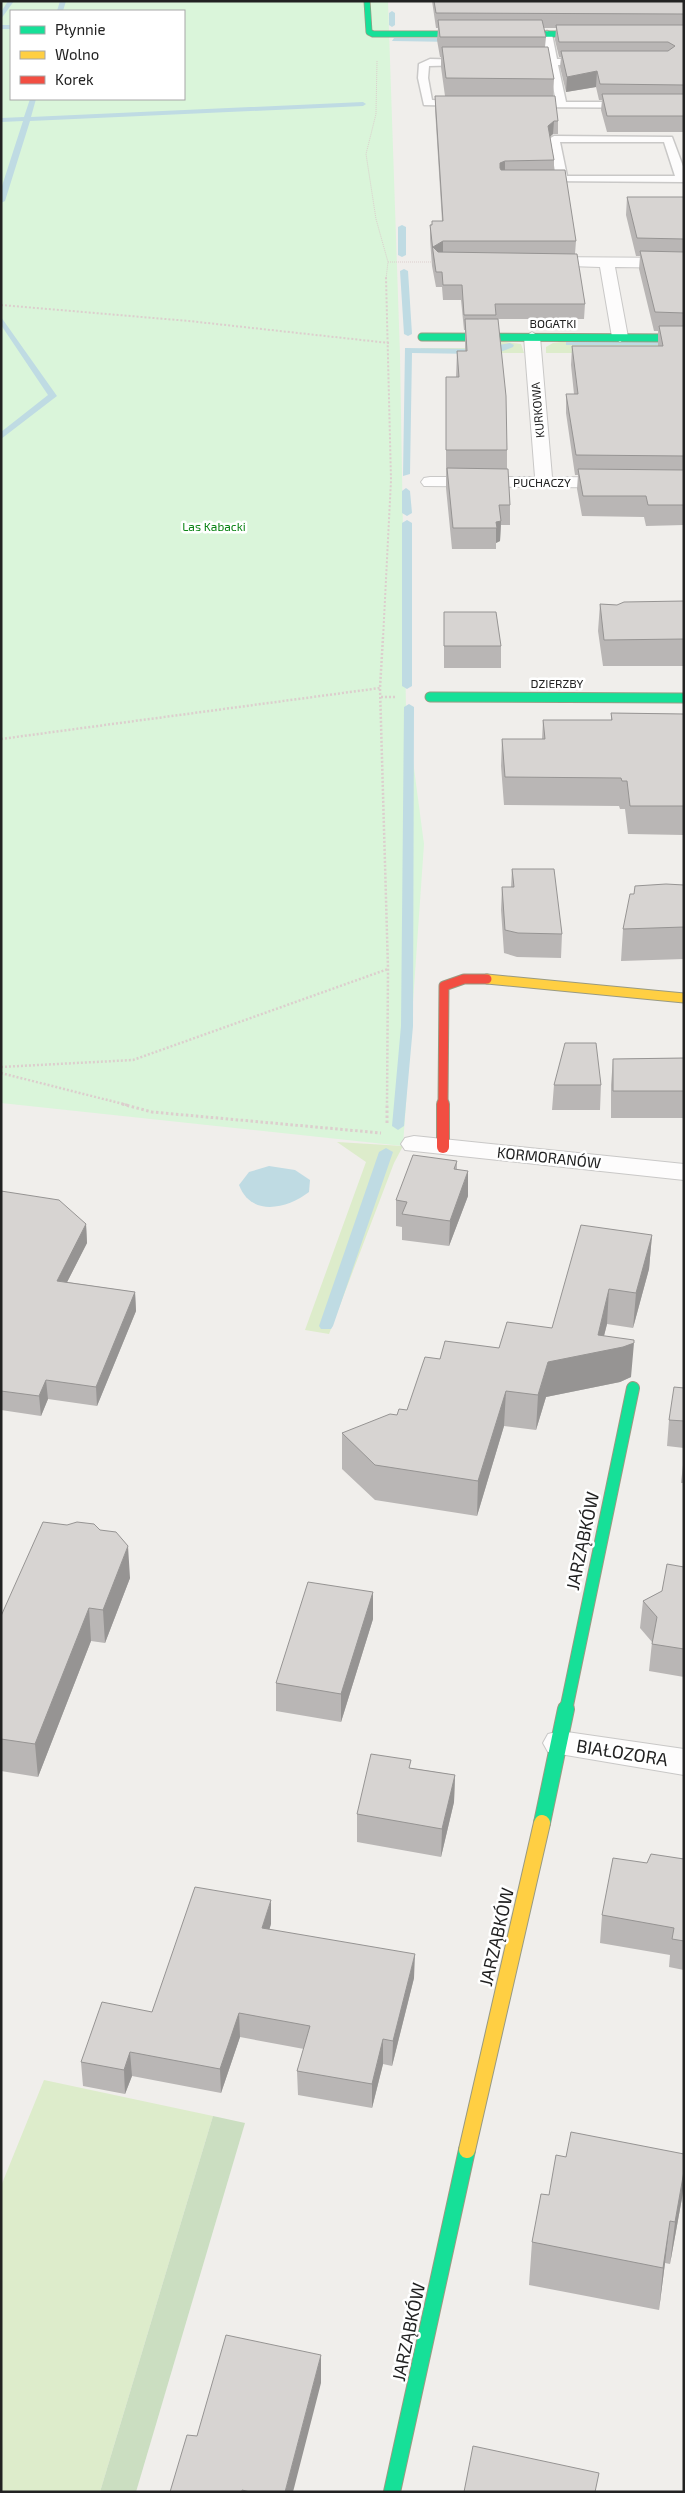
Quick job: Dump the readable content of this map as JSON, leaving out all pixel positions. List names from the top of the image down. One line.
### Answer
{"streets":{"street":["BOGATKI","KURKOWA","PUCHACZY","DZIERZBY","KORMORANÓW","JARZĄBKÓW","BIAŁOZORA"]},"crossings":[["BOGATKI","KURKOWA"],["KURKOWA","PUCHACZY"],["JARZĄBKÓW","BIAŁOZORA"]],"parks":["Las Kabacki"],"legend":["Płynnie","Wolno","Korek"]}
